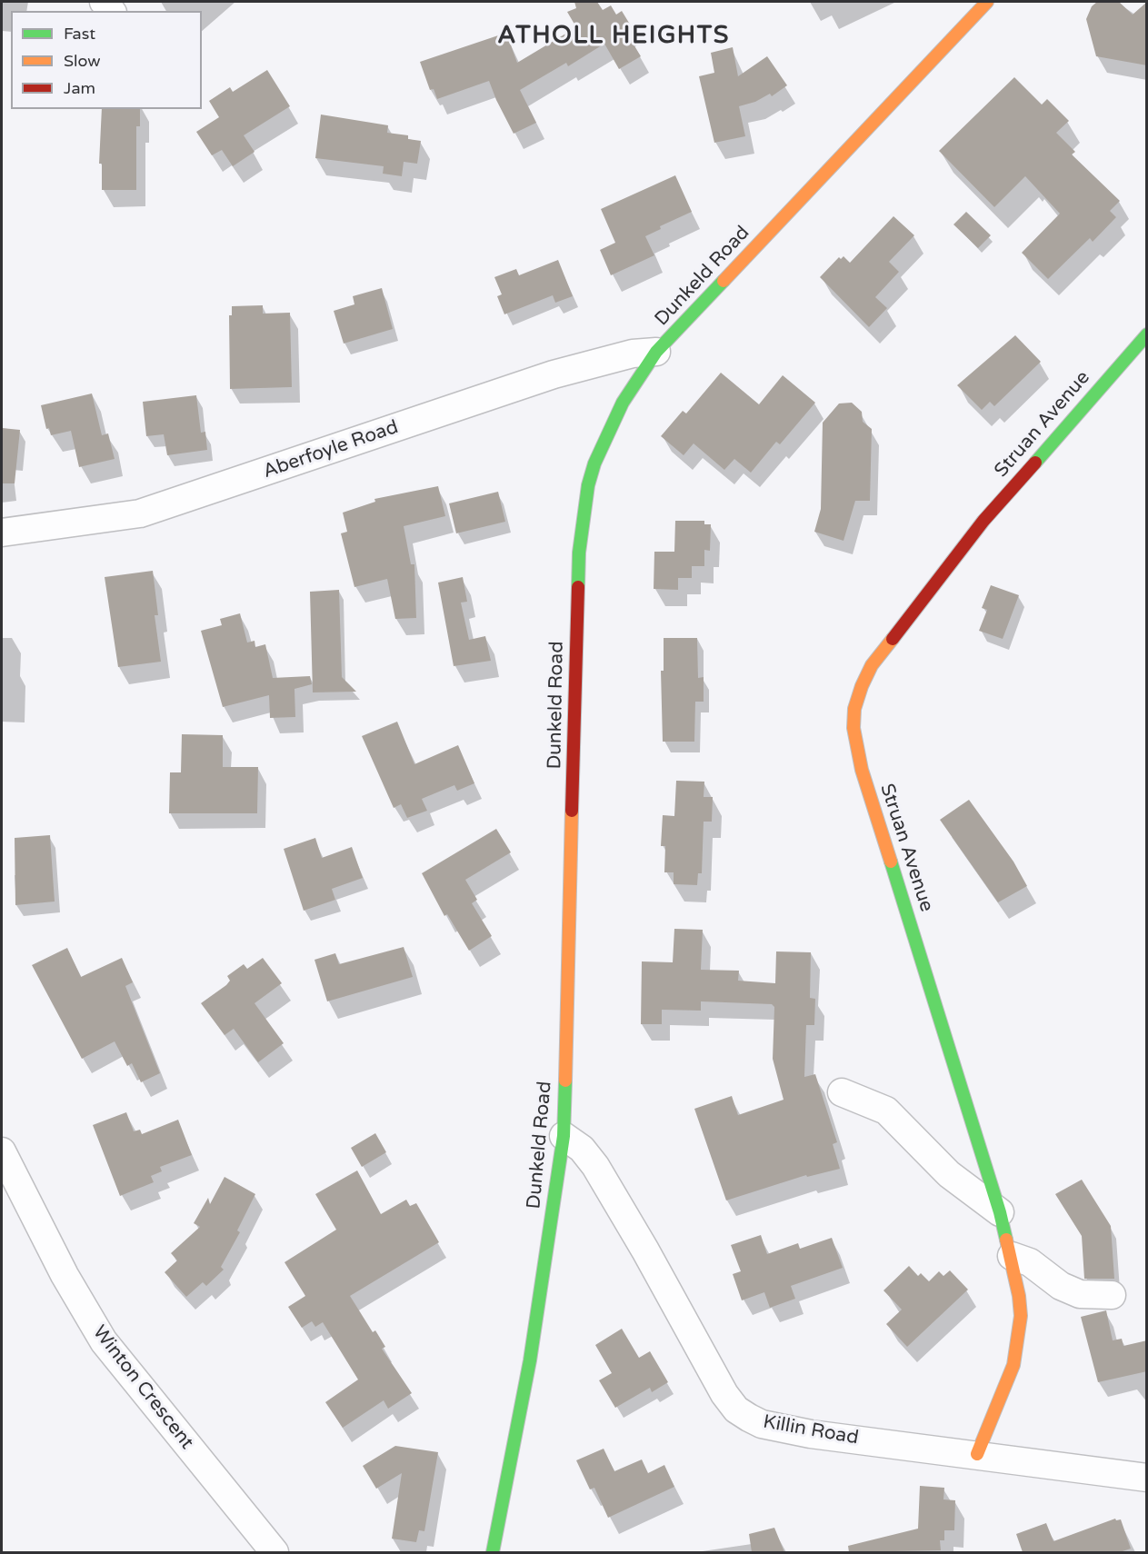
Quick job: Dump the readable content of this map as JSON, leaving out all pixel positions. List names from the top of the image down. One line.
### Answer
{"streets":{"main road":["Dunkeld Road","Struan Avenue"],"street":["Aberfoyle Road","Winton Crescent","Killin Road"]},"crossings":[["Dunkeld Road","Aberfoyle Road"],["Dunkeld Road","Killin Road"],["Struan Avenue","Killin Road"]],"districts":["ATHOLL HEIGHTS"],"legend":["Fast","Slow","Jam"]}
